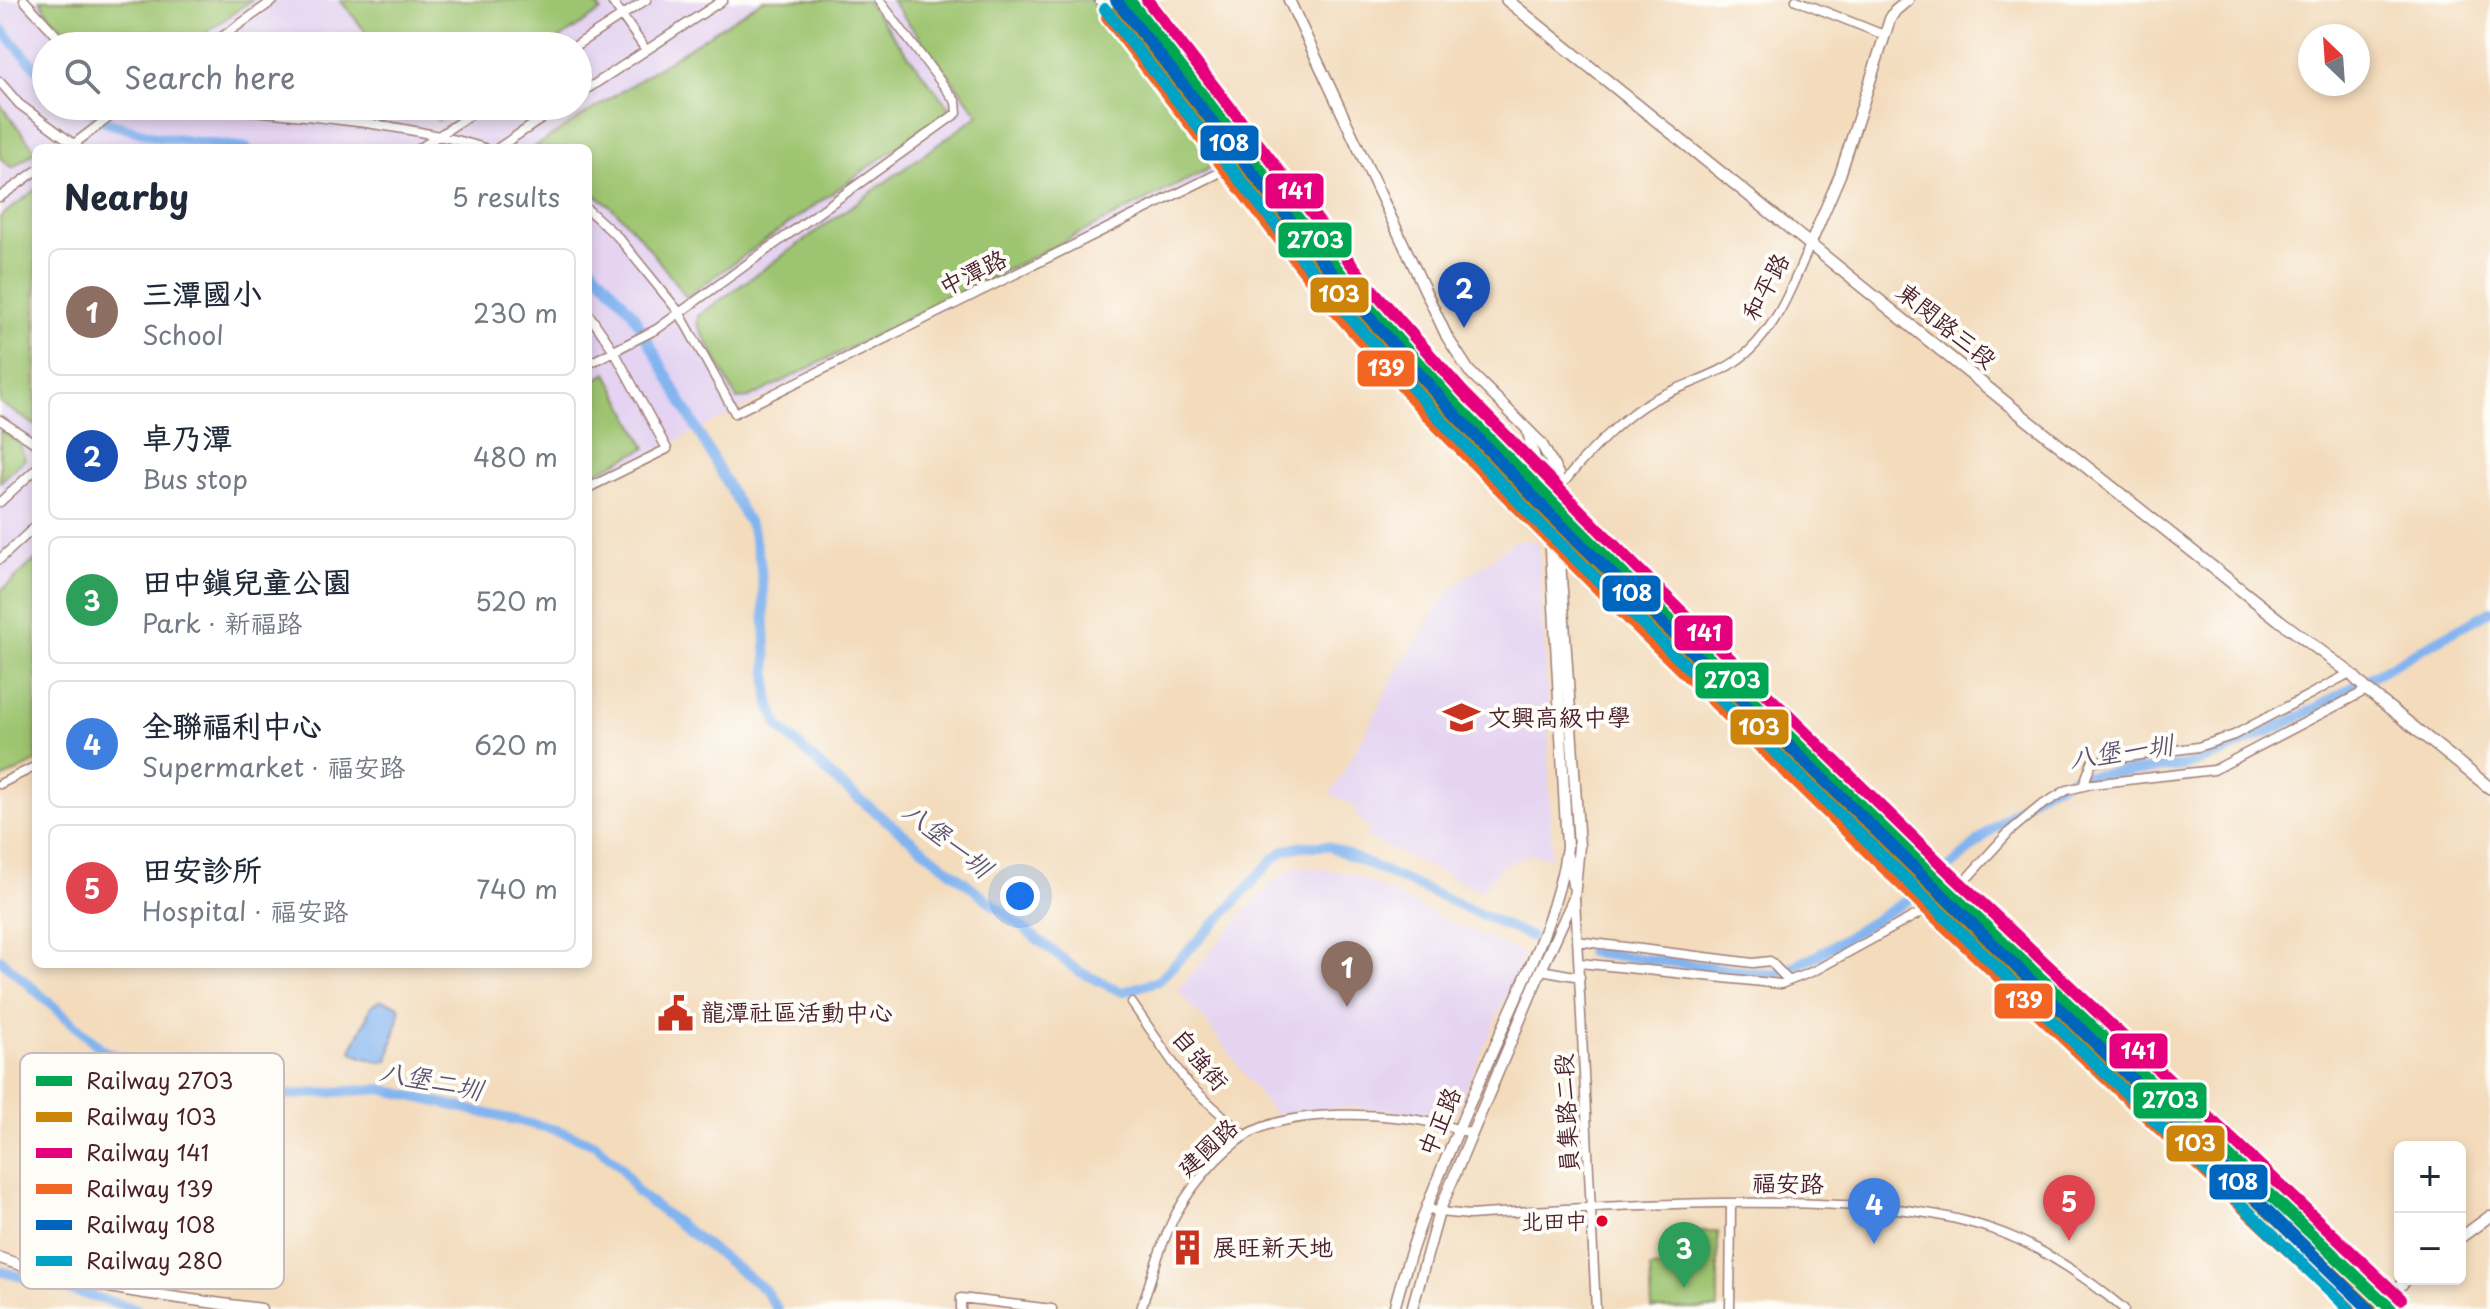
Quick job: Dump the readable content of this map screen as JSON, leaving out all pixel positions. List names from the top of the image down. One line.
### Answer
{"streets":{"main road":["東閔路三段"],"street":["中潭路","和平路","自強街","員集路二段","中正路","建國路","福安路"]},"crossings":[["和平路","東閔路三段"],["自強街","建國路"],["員集路二段","福安路"],["中正路","建國路"],["中正路","福安路"]],"water":["八堡一圳","八堡二圳"],"places":{"school or university":["文興高級中學"],"public building":["龍潭社區活動中心"],"other":["北田中"],"building":["展旺新天地"]},"lines":["rail line 2703","rail line 141","rail line 108","rail line 103","rail line 280","rail line 139"],"legend":["Railway 2703","Railway 103","Railway 141","Railway 139","Railway 108","Railway 280"],"north":"top left","page":{"search":"Search here","heading":["Nearby","5 results"],"list":[{"mark":"1","name":"三潭國小","note":"School","value":"230 m"},{"mark":"2","name":"卓乃潭","note":"Bus stop","value":"480 m"},{"mark":"3","name":"田中鎮兒童公園","note":"Park · 新福路","value":"520 m"},{"mark":"4","name":"全聯福利中心","note":"Supermarket · 福安路","value":"620 m"},{"mark":"5","name":"田安診所","note":"Hospital · 福安路","value":"740 m"}],"pins":["2","1","5","4","3"],"map_buttons":["+","−"]}}
